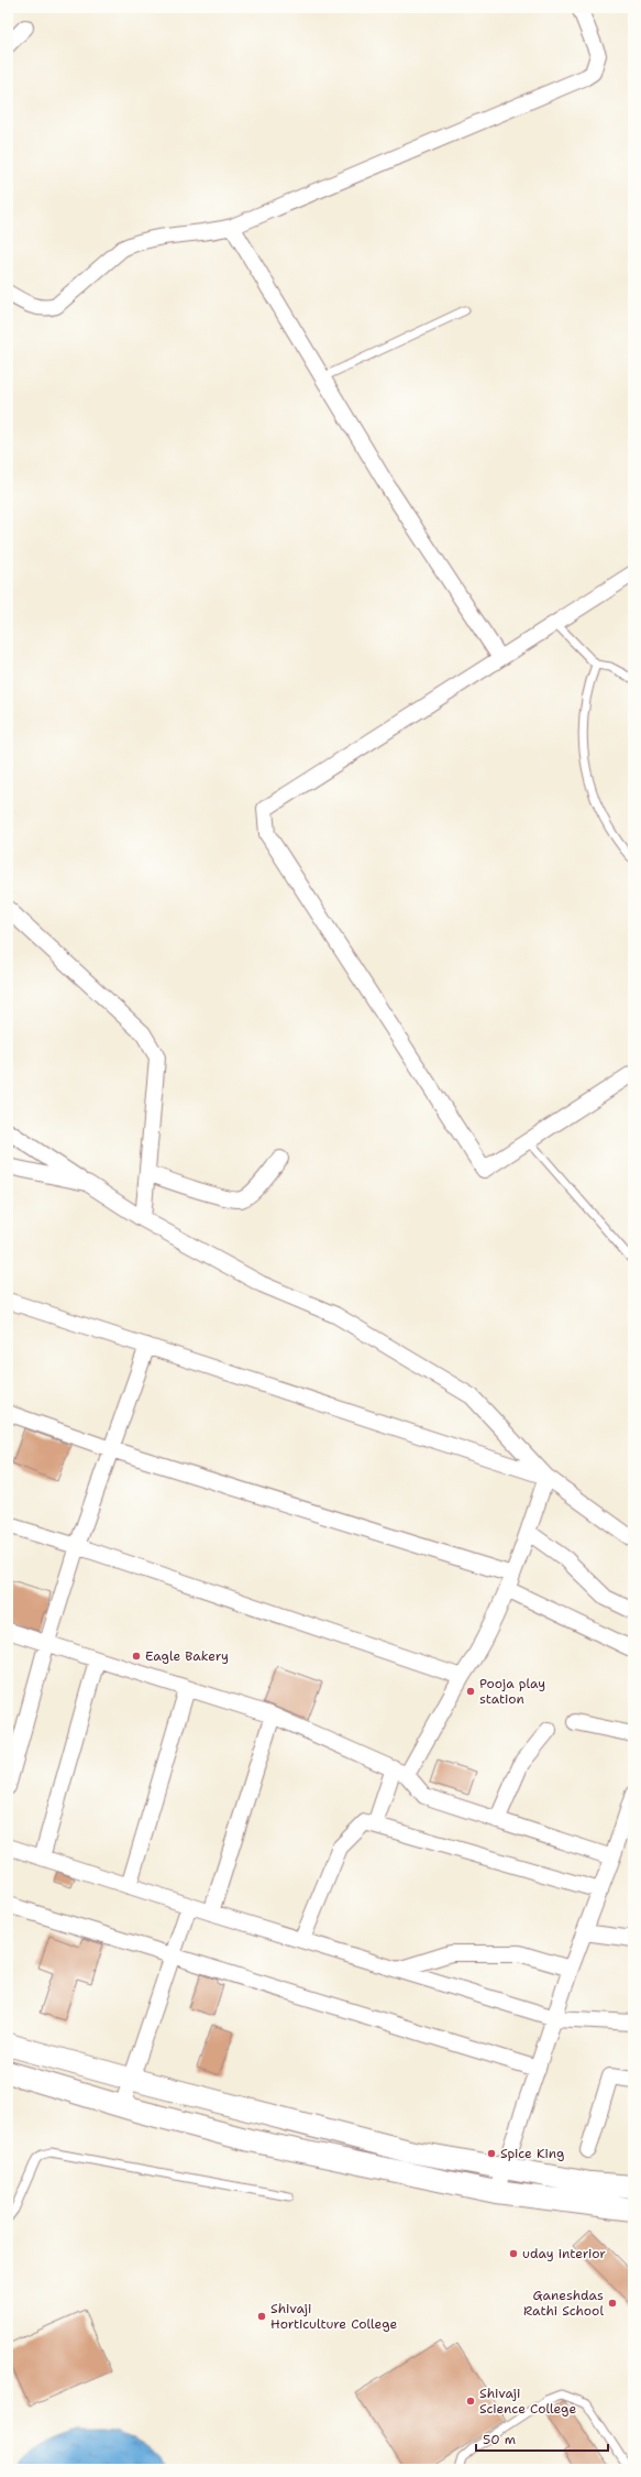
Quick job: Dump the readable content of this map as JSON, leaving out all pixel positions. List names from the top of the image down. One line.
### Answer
{"places":["Eagle Bakery","Pooja play station","Spice King","uday interior","Ganeshdas Rathi School","Shivaji Horticulture College","Shivaji Science College"],"scale_bar":"50 m"}
